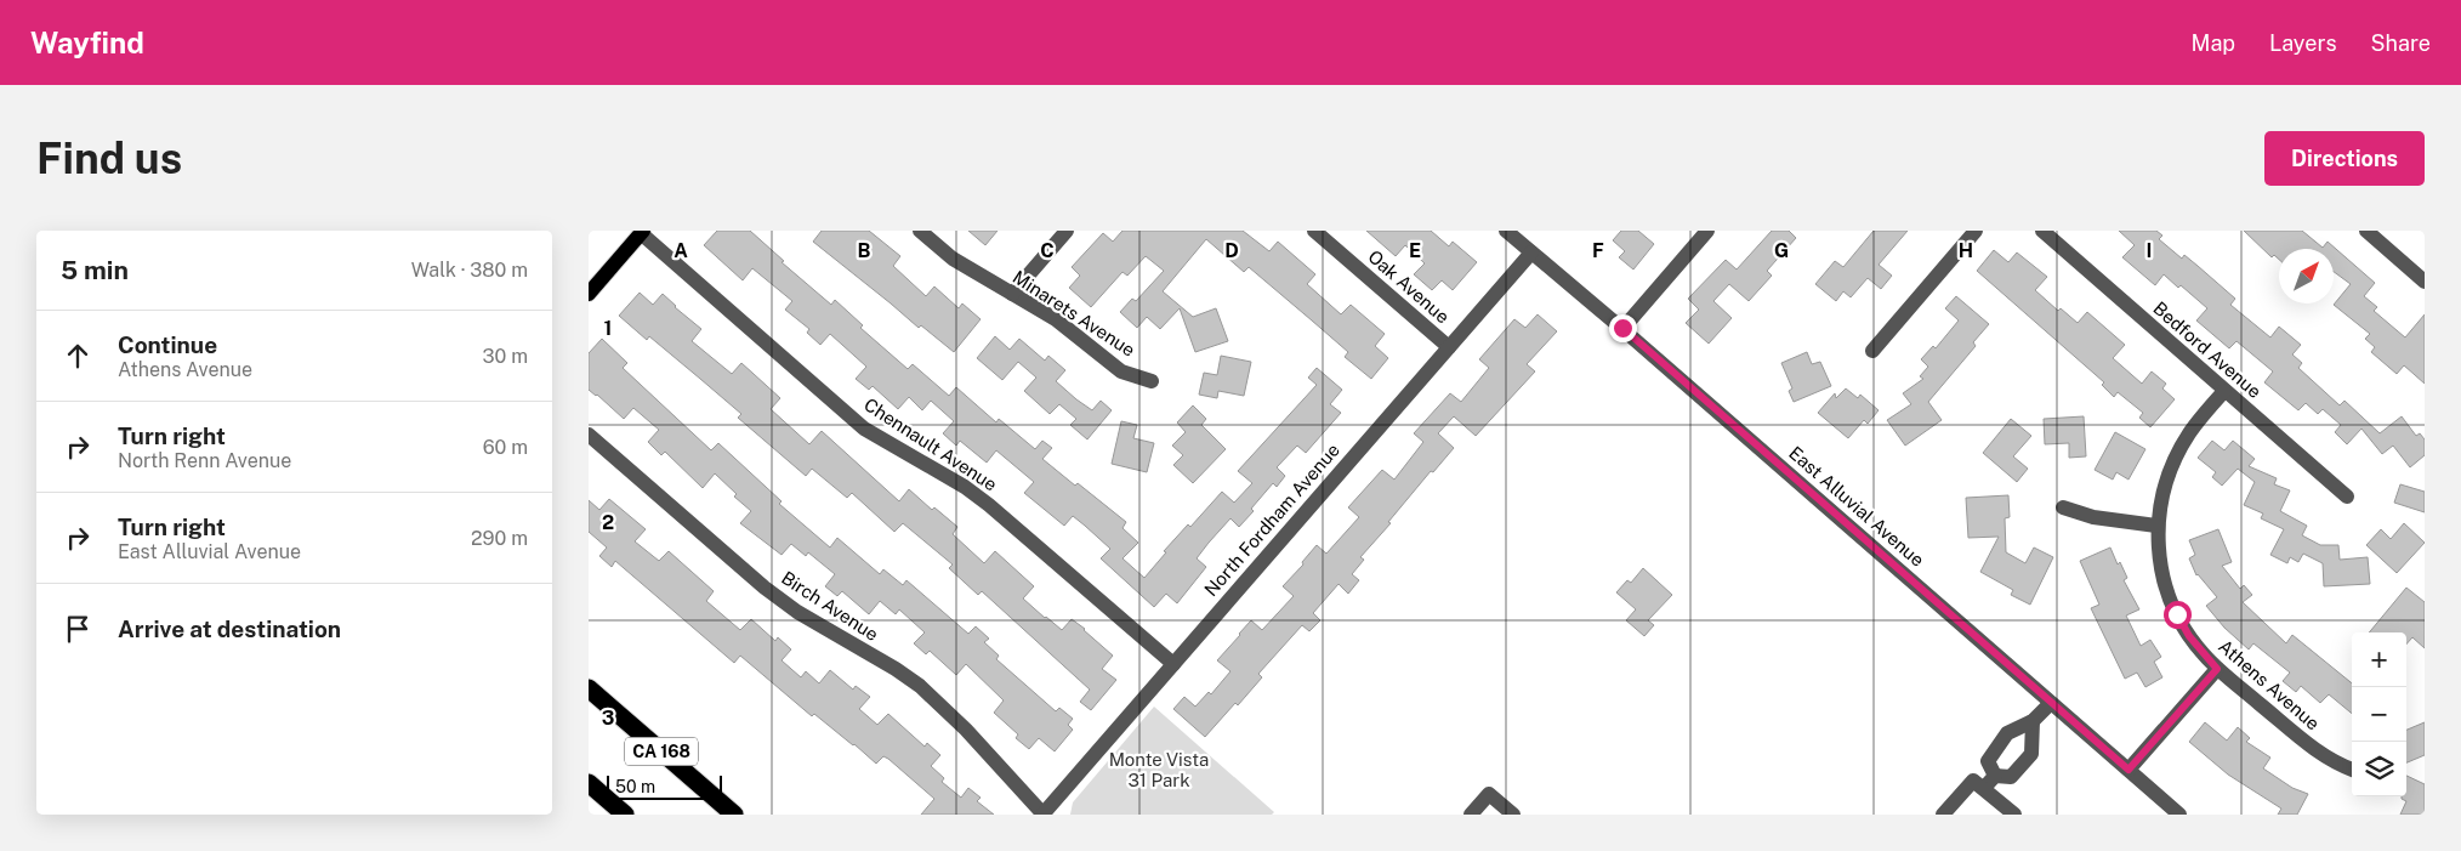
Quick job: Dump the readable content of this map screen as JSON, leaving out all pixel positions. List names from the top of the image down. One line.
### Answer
{"streets":{"highway":["CA 168"],"street":["Oak Avenue","Minarets Avenue","Bedford Avenue","Chennault Avenue","East Alluvial Avenue","North Fordham Avenue","Birch Avenue","Athens Avenue"]},"crossings":[["Oak Avenue","North Fordham Avenue"],["Bedford Avenue","Athens Avenue"],["Chennault Avenue","North Fordham Avenue"],["East Alluvial Avenue","North Fordham Avenue"],["North Fordham Avenue","Birch Avenue"]],"parks":["Monte Vista 31 Park"],"scale_bar":"50 m","north":"top right","page":{"header":"Wayfind","nav":["Map","Layers","Share"],"buttons":"Directions","title":"Find us","heading":["5 min","Walk · 380 m"],"list":[["Continue","Athens Avenue","30 m"],["Turn right","North Renn Avenue","60 m"],["Turn right","East Alluvial Avenue","290 m"],"Arrive at destination"],"map_buttons":["+","−"],"scale":"50 m"},"grid":{"columns":["A","B","C","D","E","F","G","H","I"],"rows":["1","2","3"]}}
